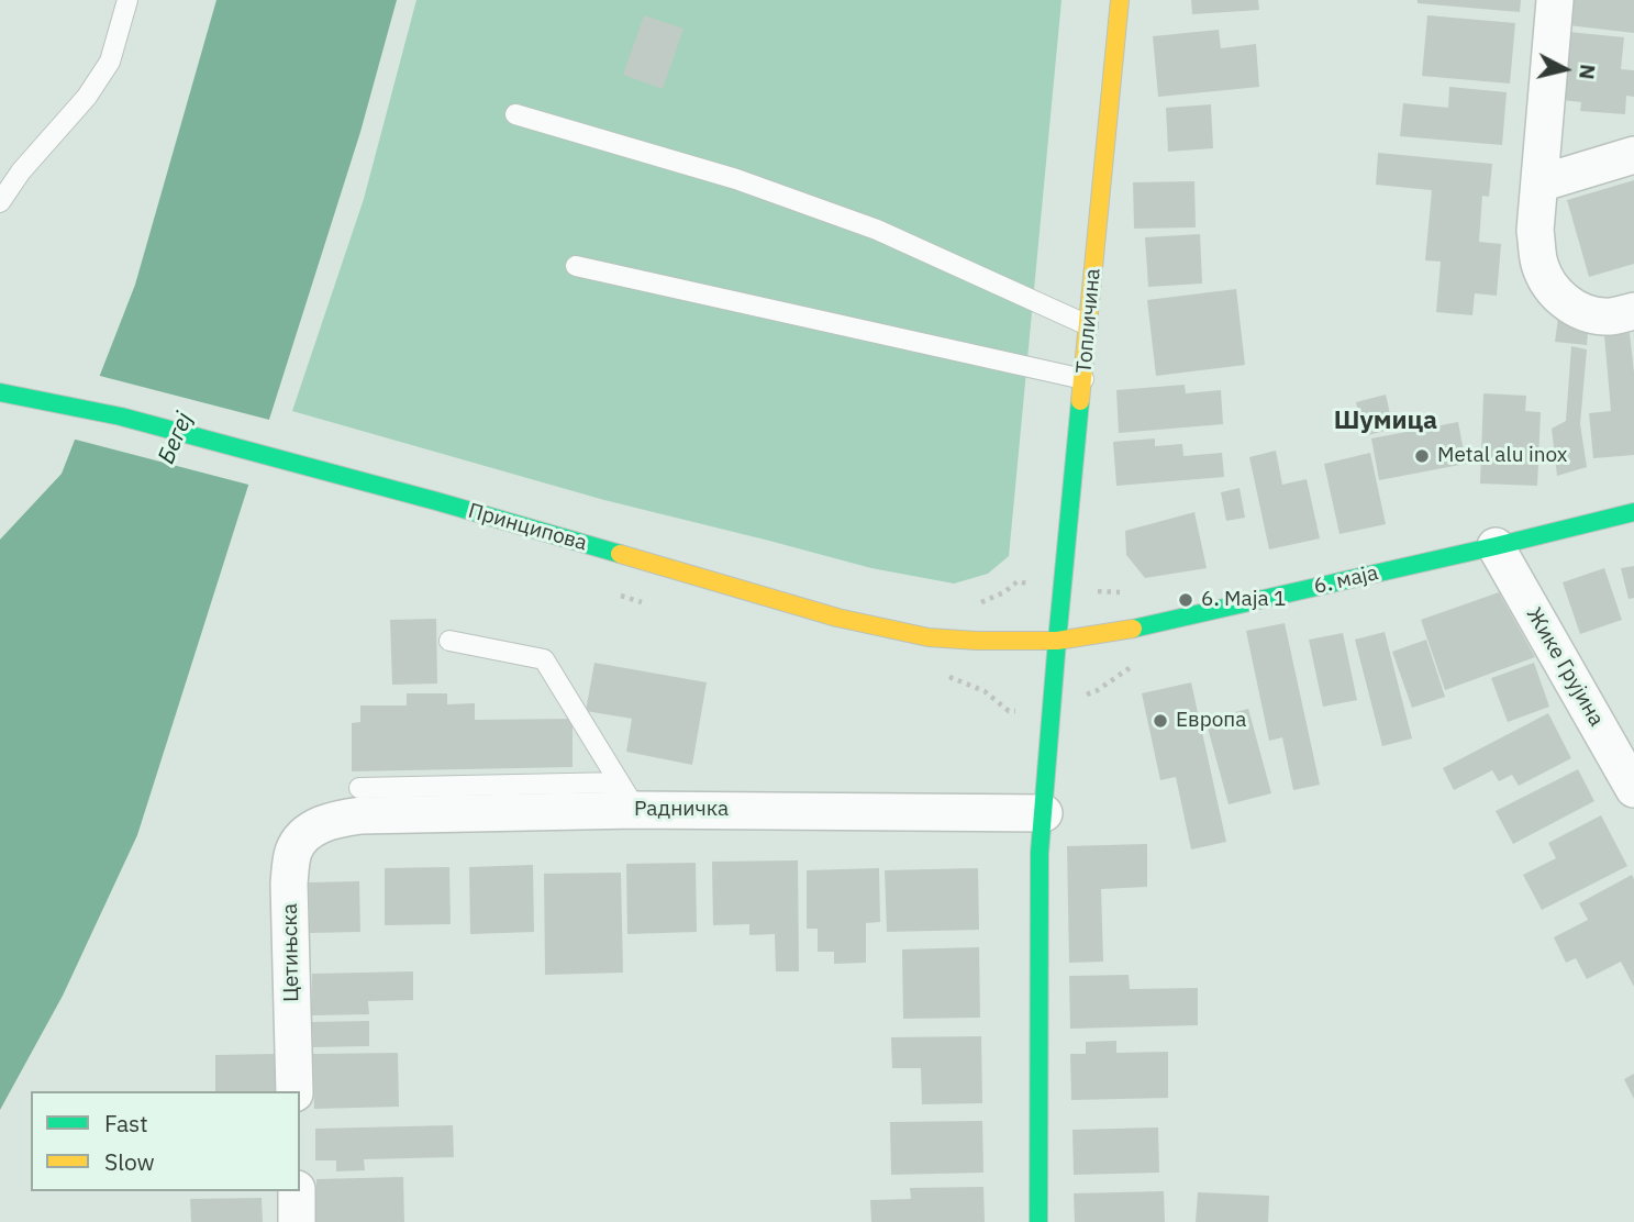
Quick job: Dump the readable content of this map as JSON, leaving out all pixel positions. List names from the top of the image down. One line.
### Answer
{"streets":{"street":["Топличина","Принципова","6. маја","Жике Грујина","Радничка","Цетињска"]},"crossings":[["Топличина","Принципова"],["Топличина","6. маја"],["Принципова","6. маја"],["6. маја","Жике Грујина"],["Радничка","Цетињска"]],"districts":["Шумица"],"water":["Бегеј"],"places":["Metal alu inox","6. Маја 1","Европа"],"legend":["Fast","Slow"],"north":"right"}
